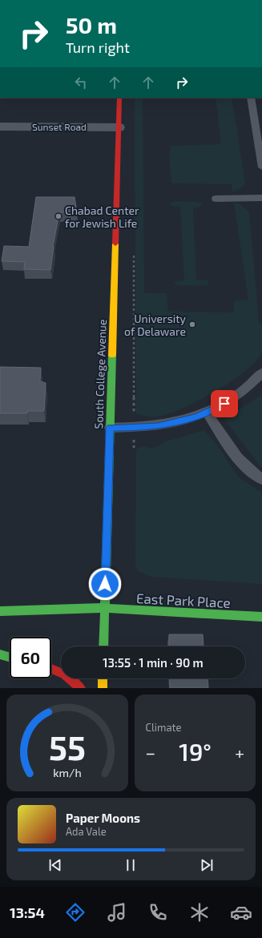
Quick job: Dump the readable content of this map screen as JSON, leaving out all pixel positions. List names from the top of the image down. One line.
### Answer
{"streets":{"main road":["South College Avenue","East Park Place"],"street":["Sunset Road"]},"crossings":[["Sunset Road","South College Avenue"],["South College Avenue","East Park Place"]],"places":["Chabad Center for Jewish Life","University of Delaware"],"page":{"turn":["50 m","Turn right"],"limit":"60","trip":"13:55 · 1 min · 90 m","tile":"Climate","heat":["−","19°","+"],"song":["Paper Moons","Ada Vale"],"tabs":"13:54","gauge":["55","km/h"]}}
